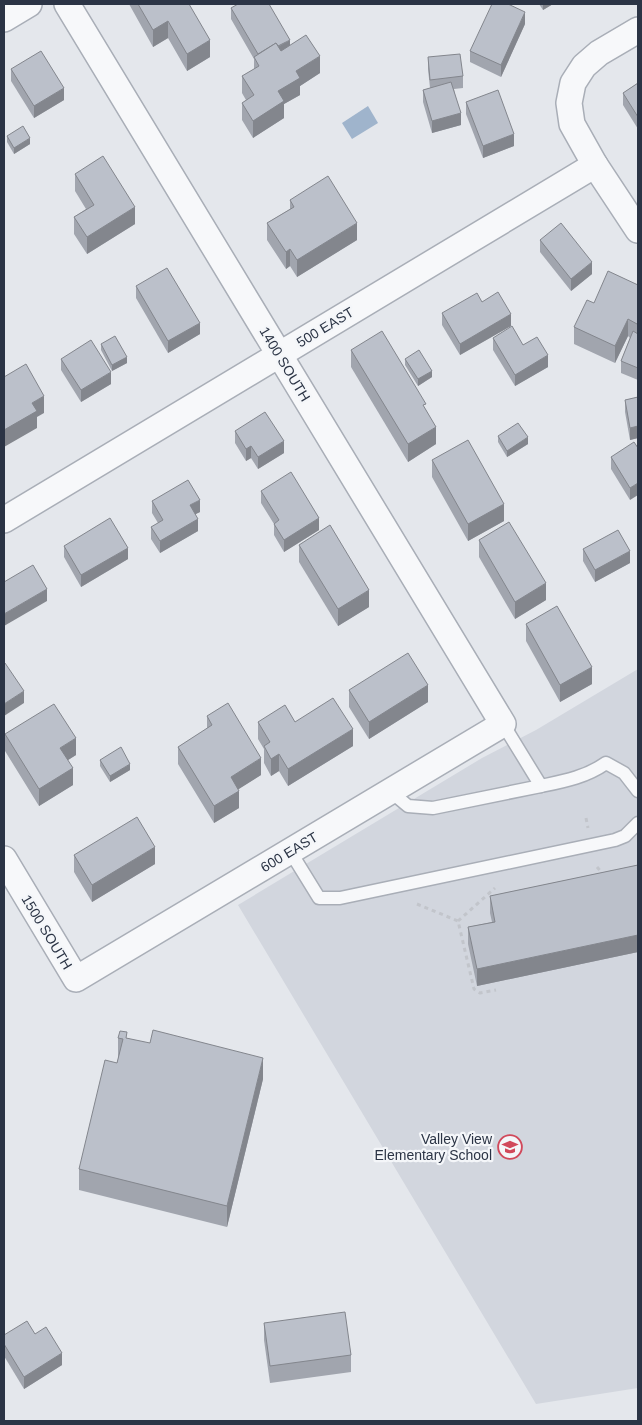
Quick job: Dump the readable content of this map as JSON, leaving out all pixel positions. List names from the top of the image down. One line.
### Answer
{"streets":{"street":["500 EAST","1400 SOUTH","600 EAST","1500 SOUTH"]},"crossings":[["500 EAST","1400 SOUTH"],["1400 SOUTH","600 EAST"],["600 EAST","1500 SOUTH"]],"places":{"school or university":["Valley View Elementary School"]}}
